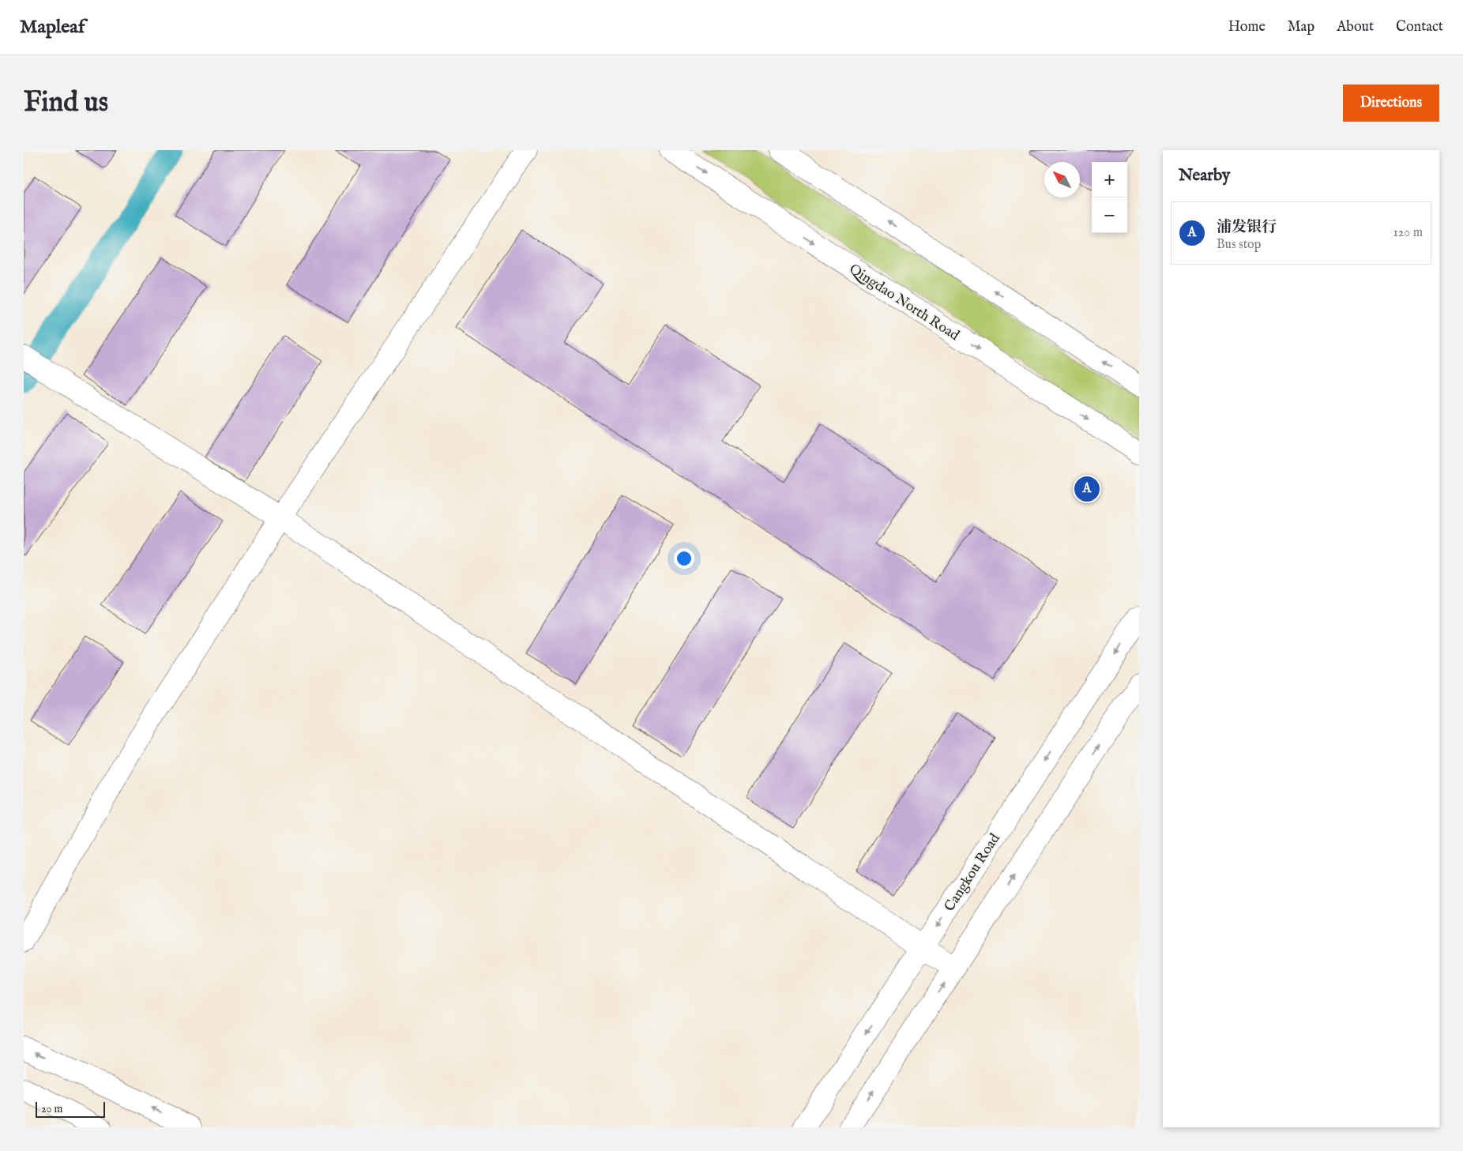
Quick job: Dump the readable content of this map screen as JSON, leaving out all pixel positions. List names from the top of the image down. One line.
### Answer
{"streets":{"main road":["Qingdao North Road","Cangkou Road"]},"scale_bar":"20 m","north":"top left","page":{"header":"Mapleaf","nav":["Home","Map","About","Contact"],"buttons":"Directions","title":"Find us","heading":"Nearby","map_buttons":["+","−"],"list":[{"mark":"A","name":"浦发银行","note":"Bus stop","value":"120 m"}],"pins":"A","scale":"20 m"}}
